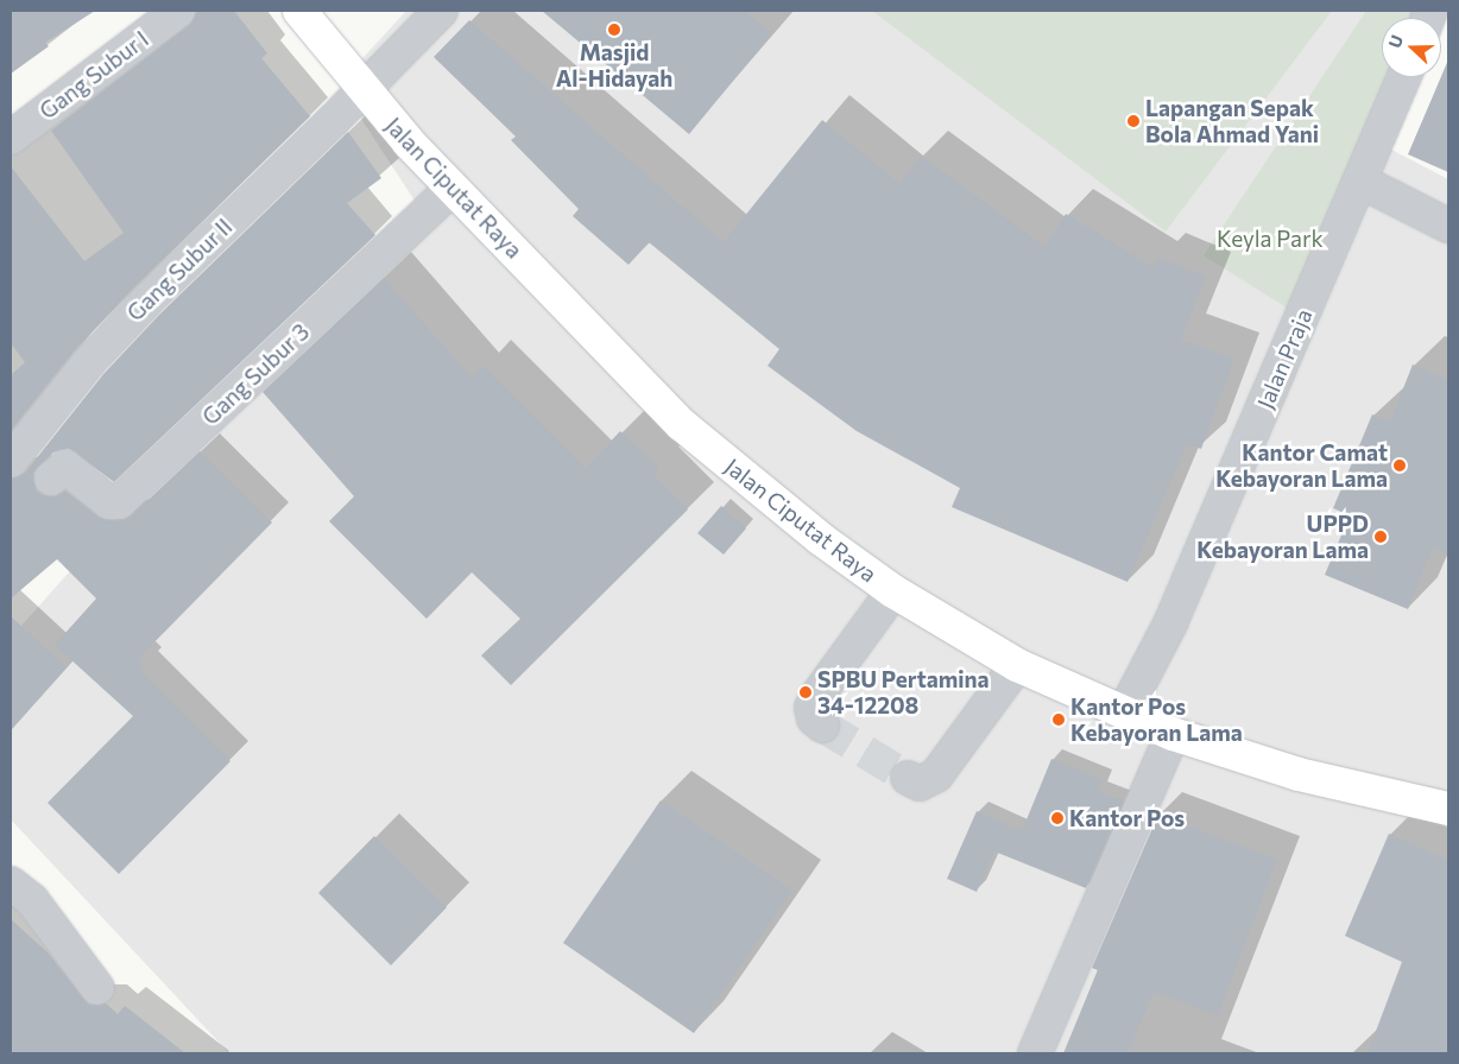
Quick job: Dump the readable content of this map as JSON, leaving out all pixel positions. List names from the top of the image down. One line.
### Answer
{"streets":{"main road":["Jalan Ciputat Raya"],"street":["Gang Subur I","Gang Subur II","Jalan Praja","Gang Subur 3"]},"crossings":[["Jalan Ciputat Raya","Gang Subur II"],["Jalan Ciputat Raya","Jalan Praja"],["Jalan Ciputat Raya","Gang Subur 3"]],"parks":["Keyla Park"],"places":["Masjid Al-Hidayah","Lapangan Sepak Bola Ahmad Yani","Kantor Camat Kebayoran Lama","UPPD Kebayoran Lama","SPBU Pertamina 34-12208","Kantor Pos Kebayoran Lama","Kantor Pos"],"north":"left"}
